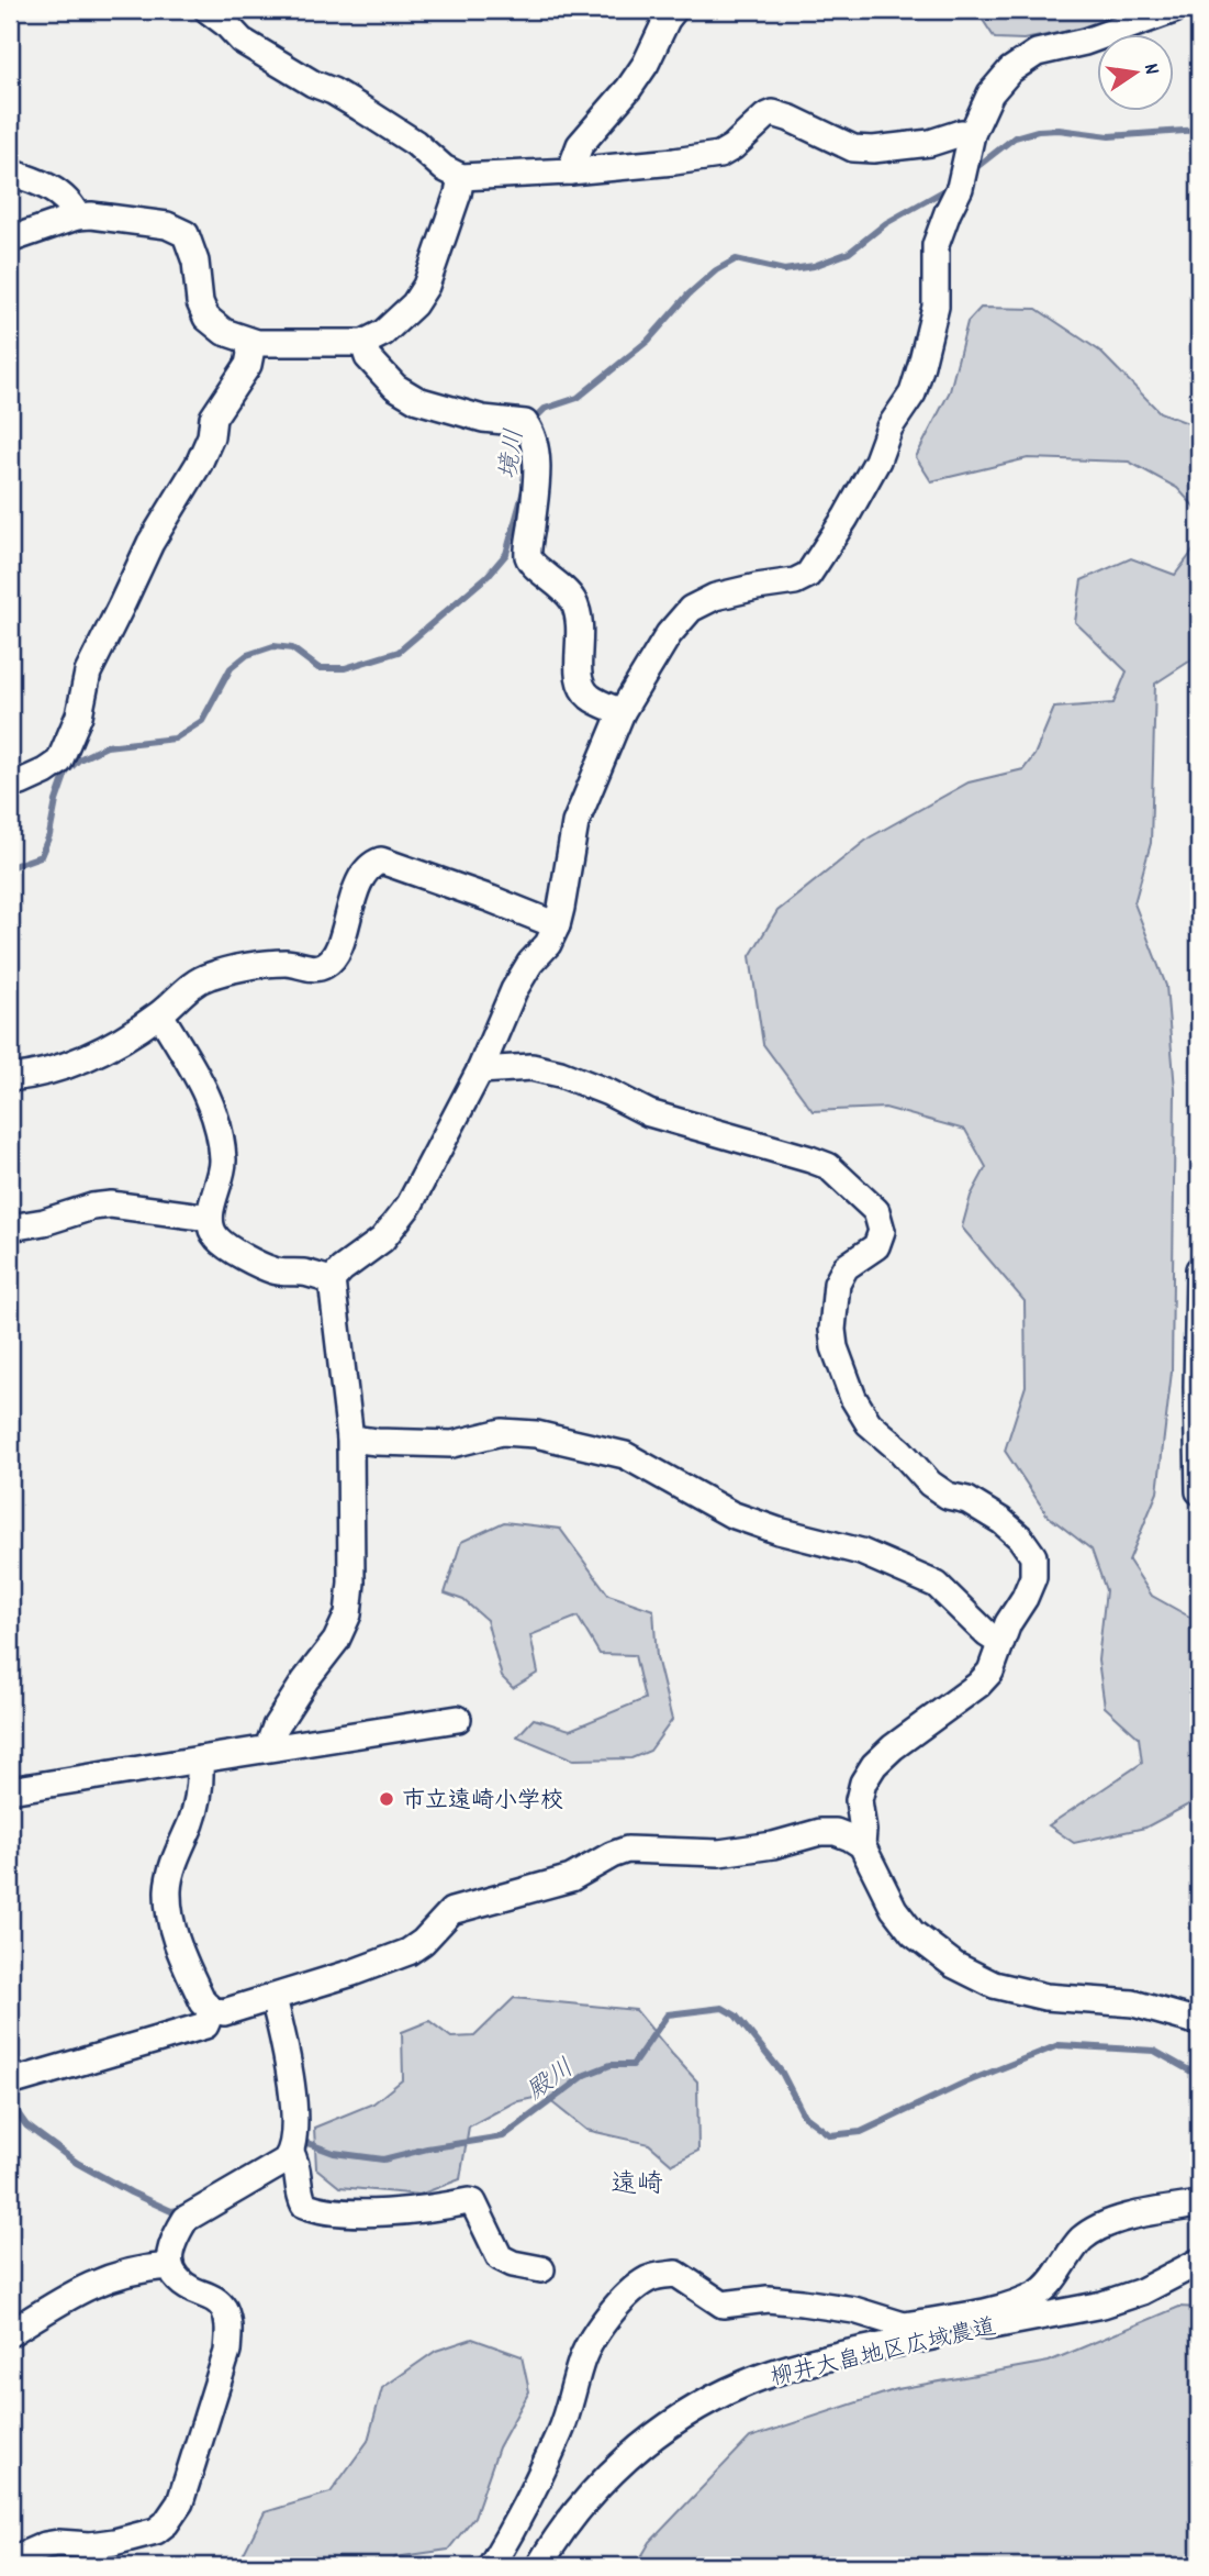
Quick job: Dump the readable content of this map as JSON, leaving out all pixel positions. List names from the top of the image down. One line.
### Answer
{"streets":{"street":["柳井大畠地区広域農道"]},"districts":["遠崎"],"water":["境川","殿川"],"places":["市立遠崎小学校"],"north":"right"}
